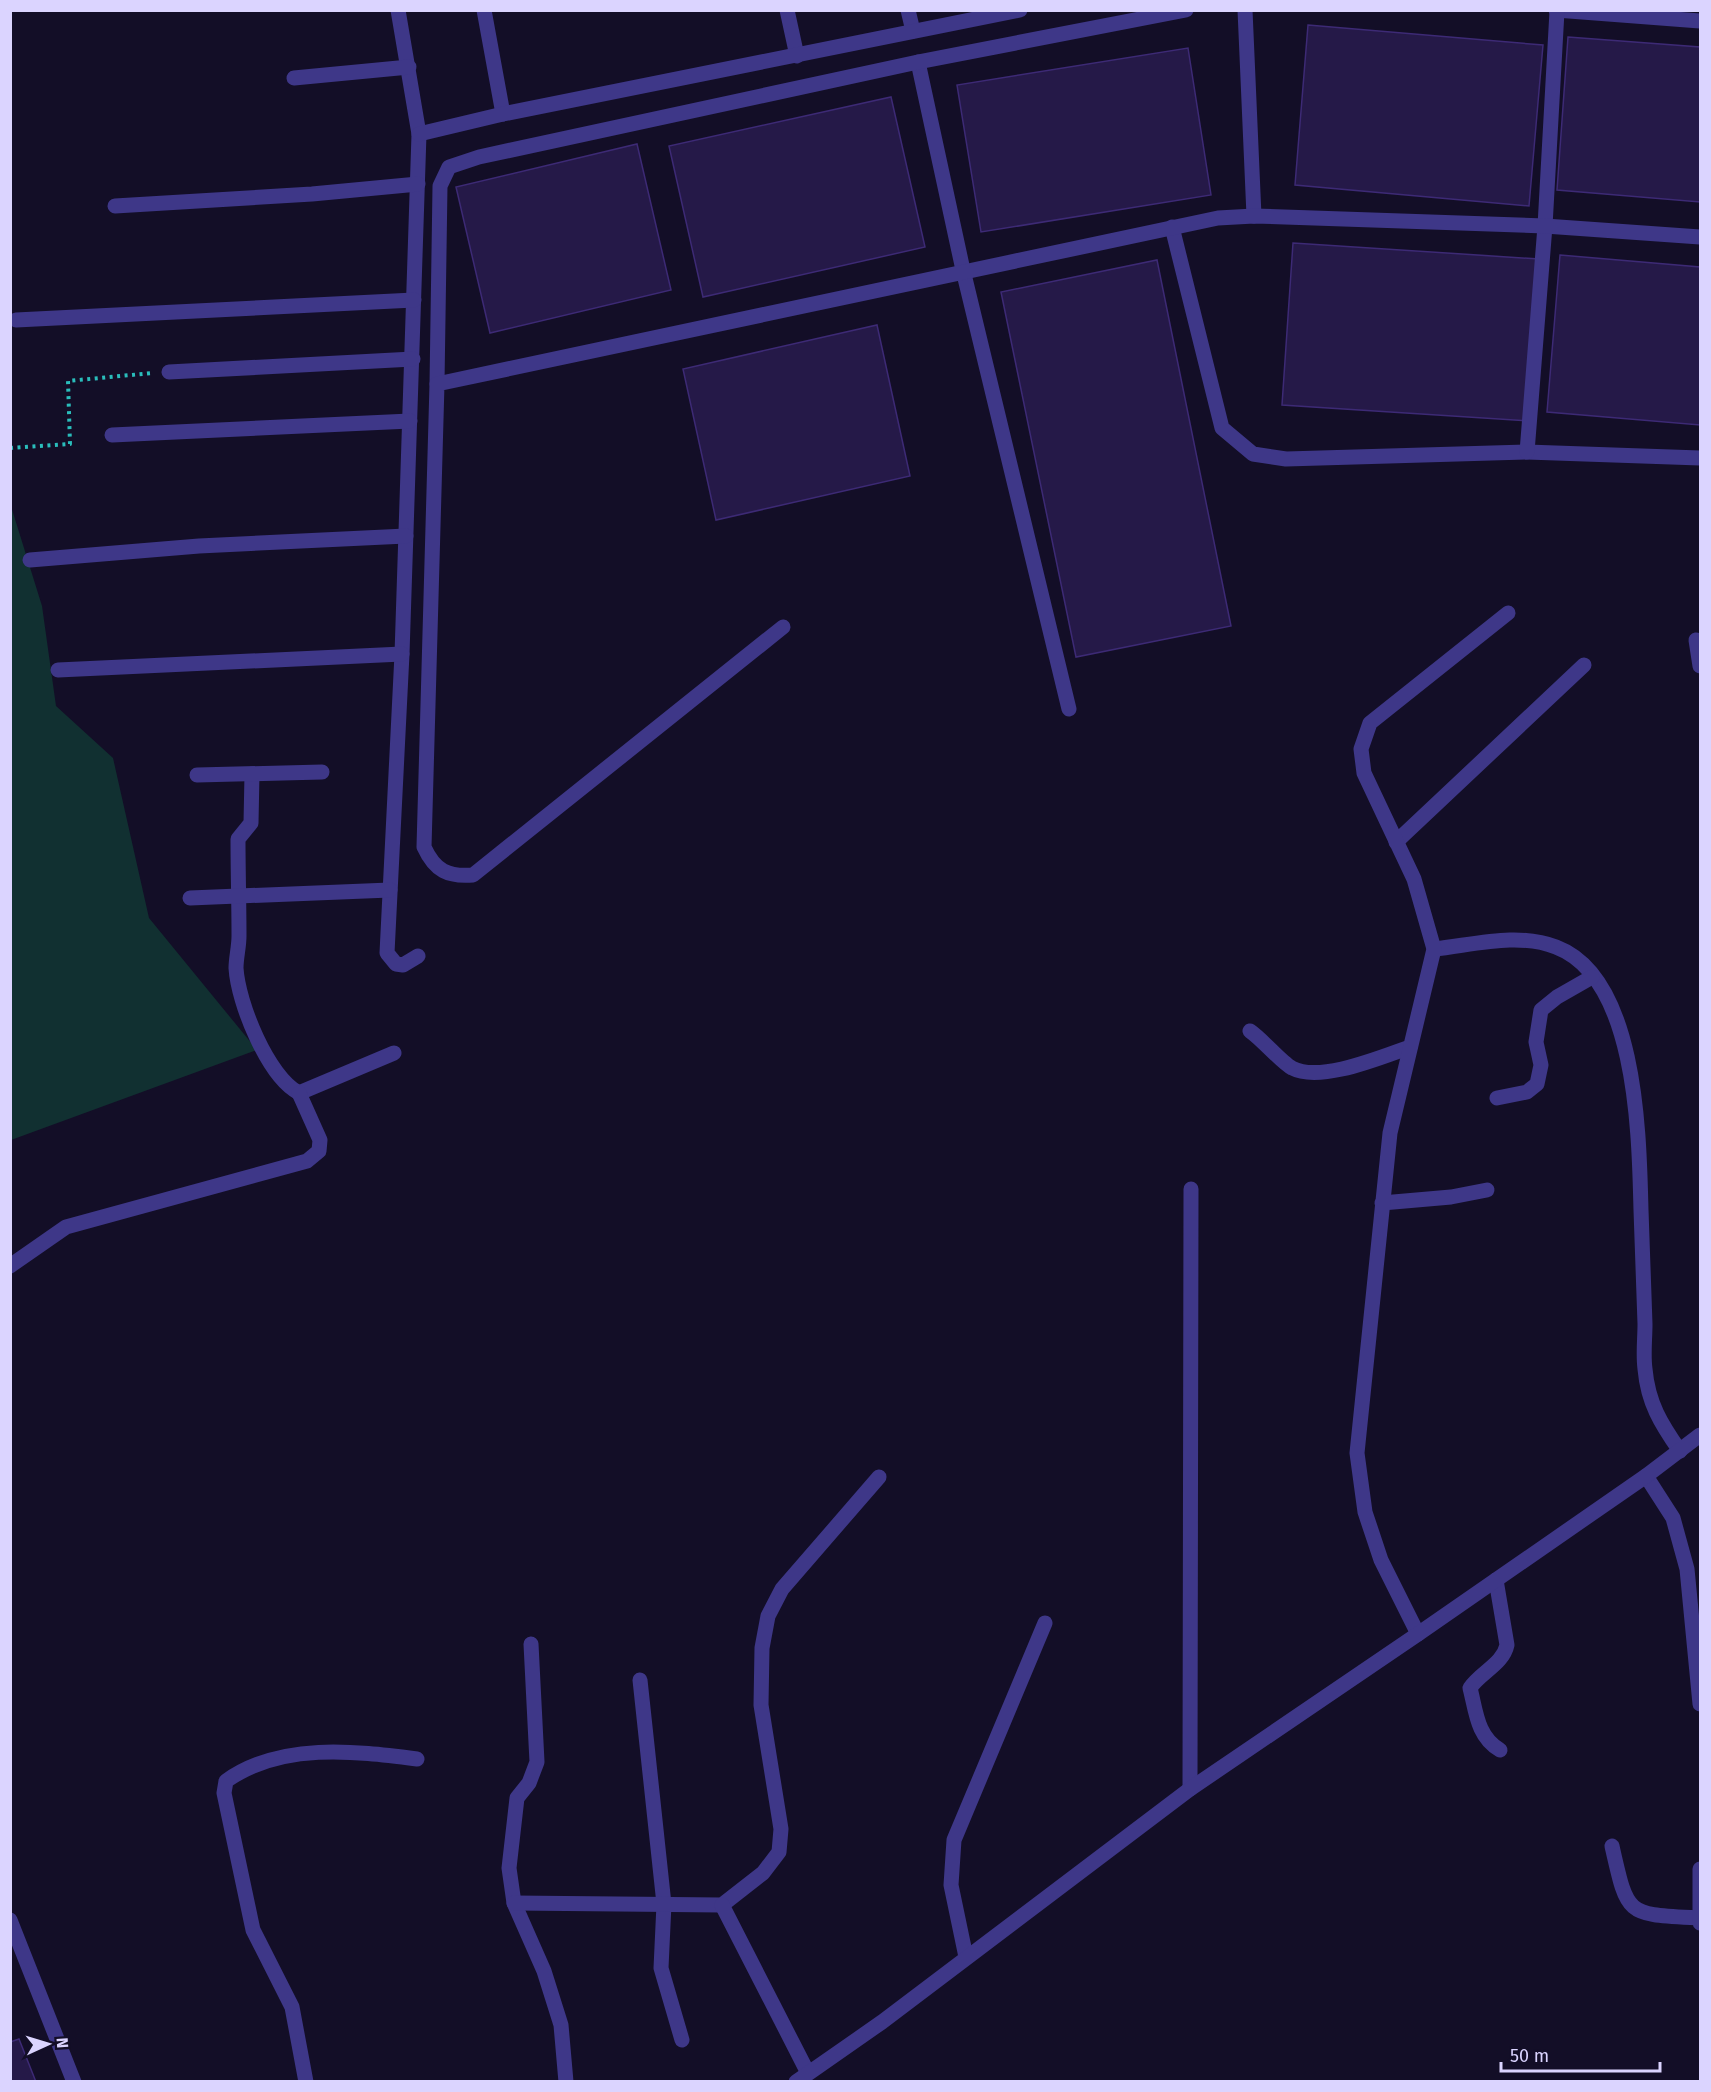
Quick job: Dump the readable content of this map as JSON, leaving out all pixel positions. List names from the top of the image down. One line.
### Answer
{"scale_bar":"50 m","north":"right"}
